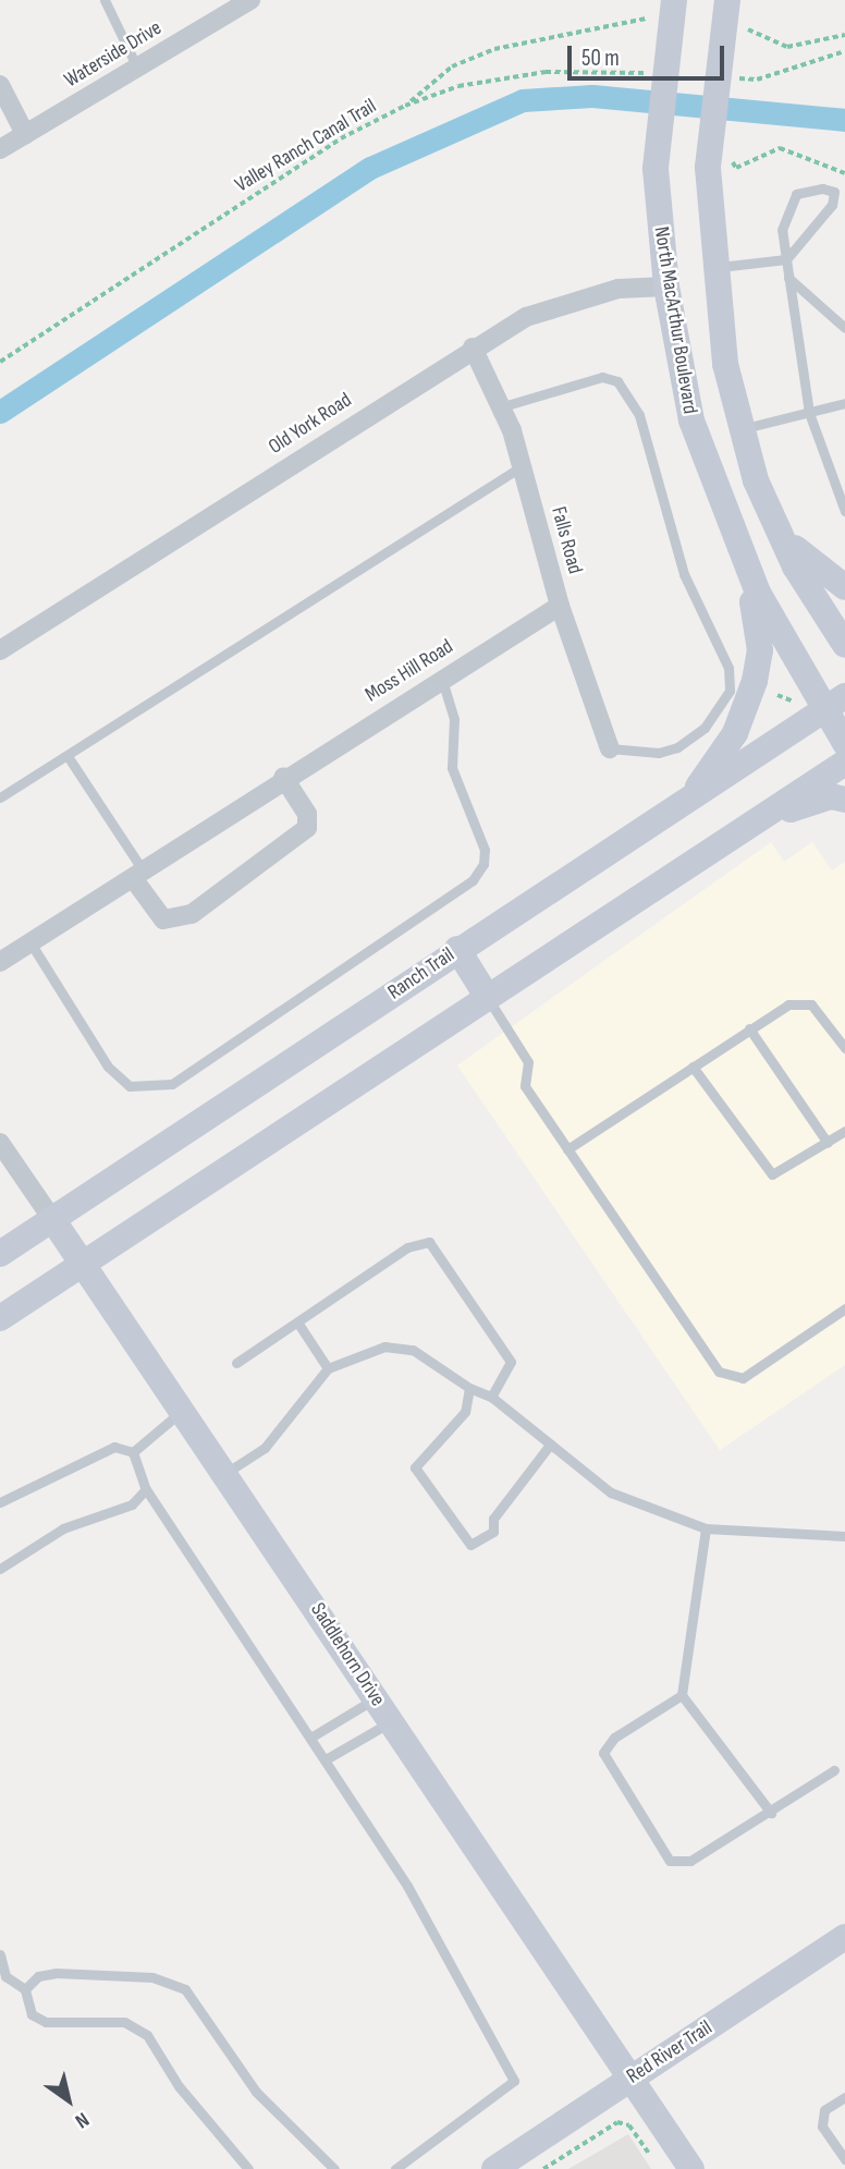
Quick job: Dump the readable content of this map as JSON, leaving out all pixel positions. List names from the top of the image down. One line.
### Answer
{"streets":{"main road":["North MacArthur Boulevard","Ranch Trail","Saddlehorn Drive","Red River Trail"],"street":["Waterside Drive","Old York Road","Falls Road","Moss Hill Road"],"path":["Valley Ranch Canal Trail"]},"crossings":[["North MacArthur Boulevard","Old York Road"],["North MacArthur Boulevard","Ranch Trail"],["Old York Road","Falls Road"],["Falls Road","Moss Hill Road"],["Ranch Trail","Saddlehorn Drive"],["Saddlehorn Drive","Red River Trail"]],"scale_bar":"50 m","north":"bottom right"}
